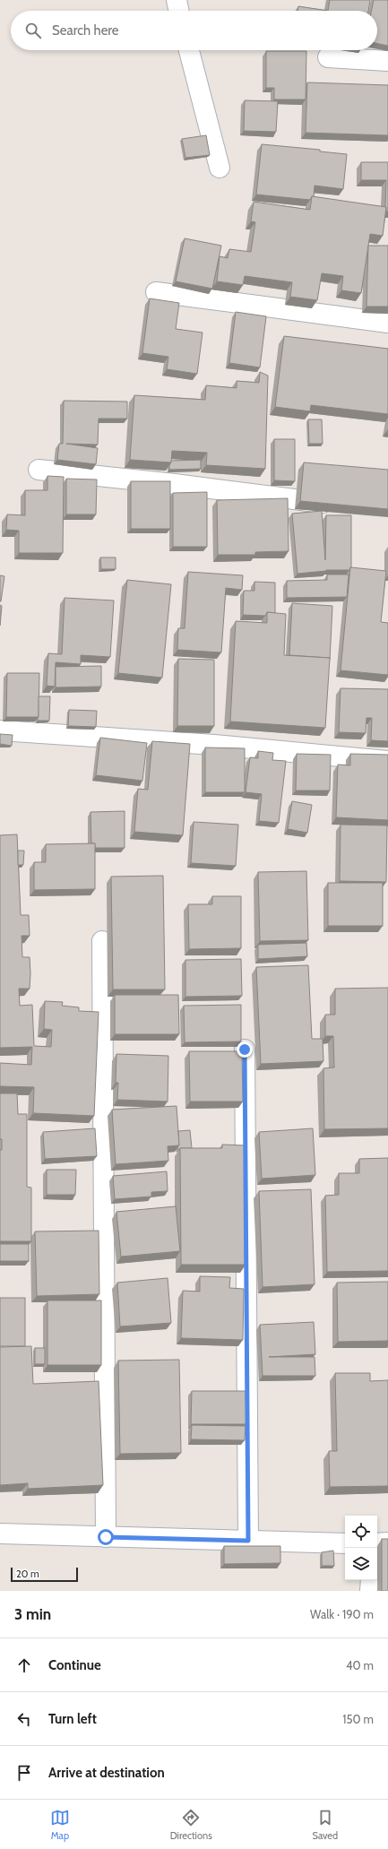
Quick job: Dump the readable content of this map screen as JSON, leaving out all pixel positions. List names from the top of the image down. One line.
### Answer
{"scale_bar":"20 m","page":{"search":"Search here","scale":"20 m","heading":["3 min","Walk · 190 m"],"list":[["Continue","40 m"],["Turn left","150 m"],"Arrive at destination"],"nav":["Map","Directions","Saved"]}}
